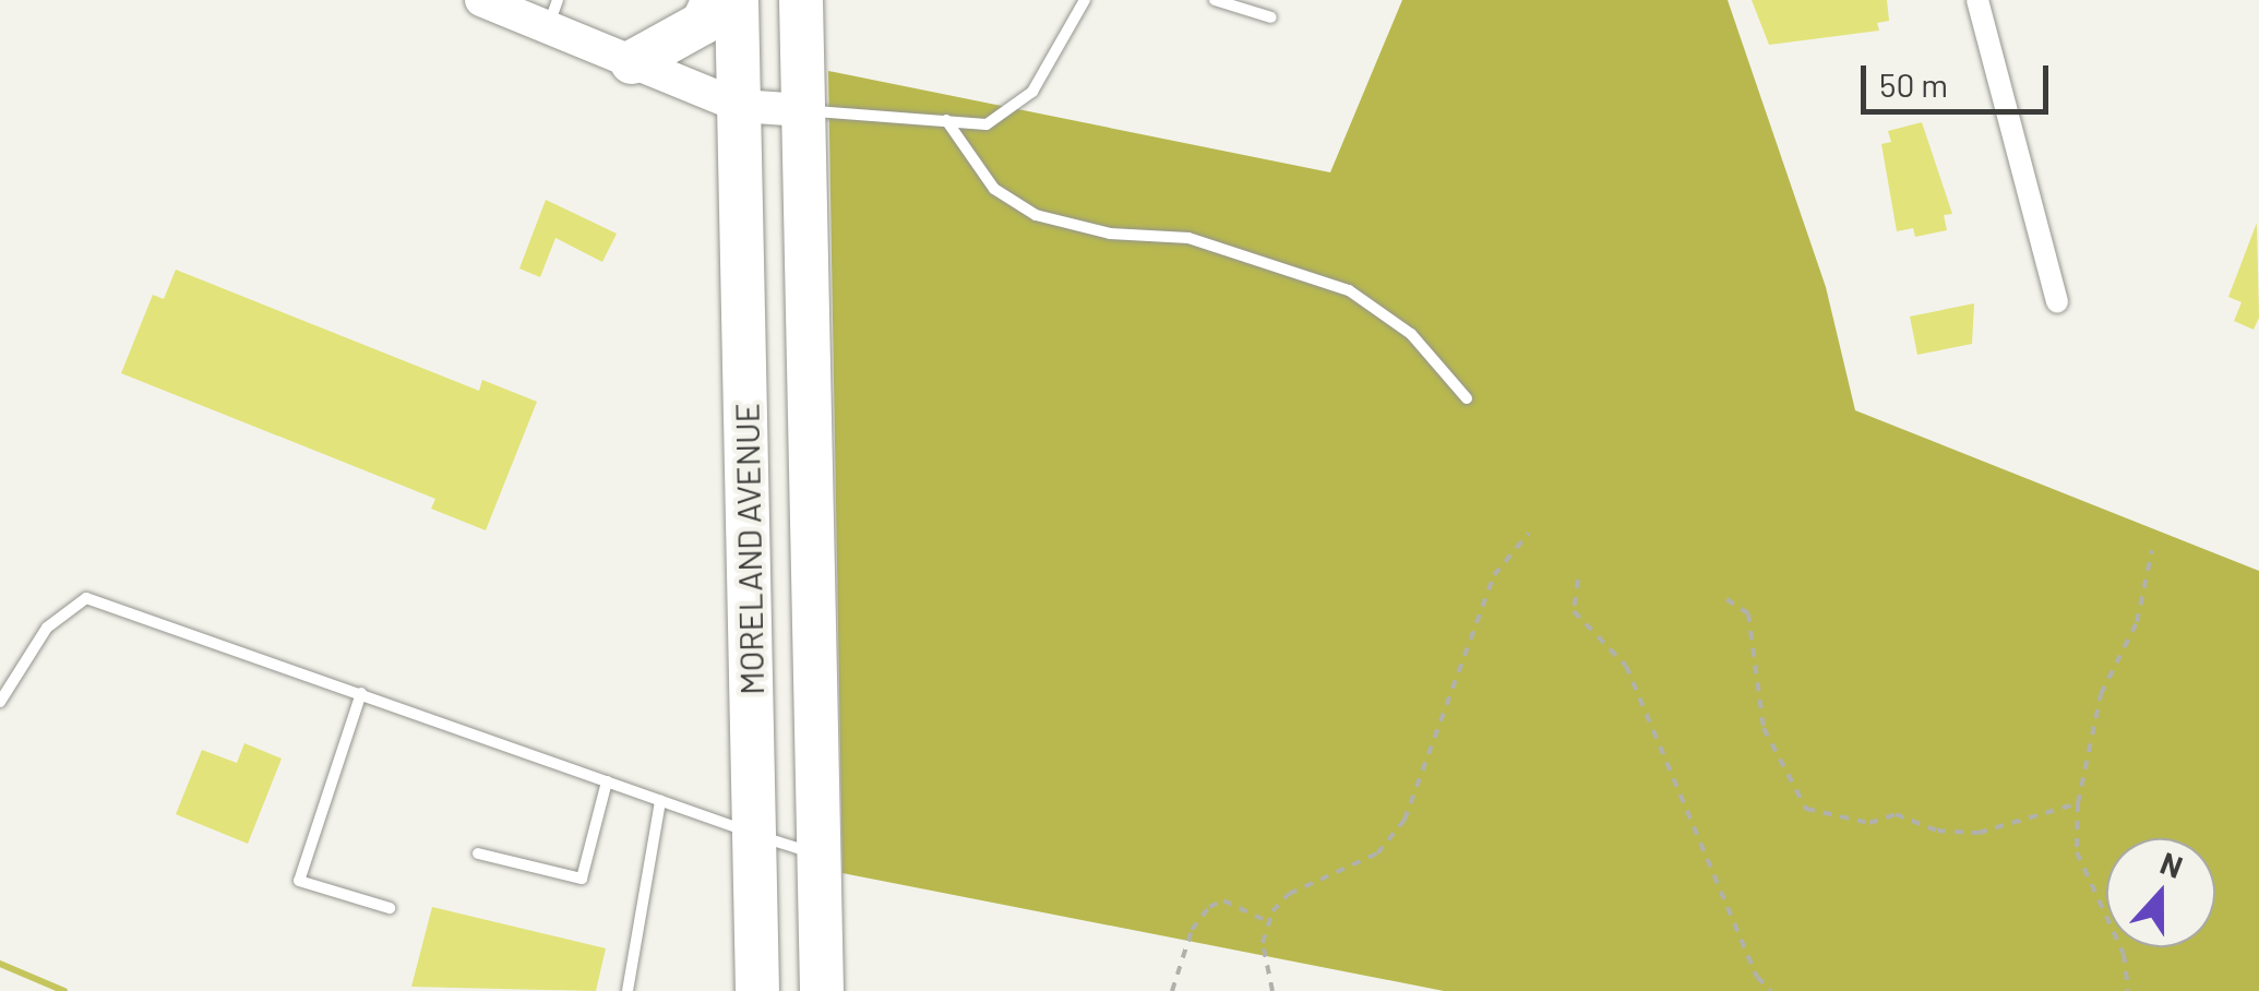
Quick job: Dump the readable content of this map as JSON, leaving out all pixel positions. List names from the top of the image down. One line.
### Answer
{"streets":{"highway":["MORELAND AVENUE"]},"scale_bar":"50 m","north":"top"}
